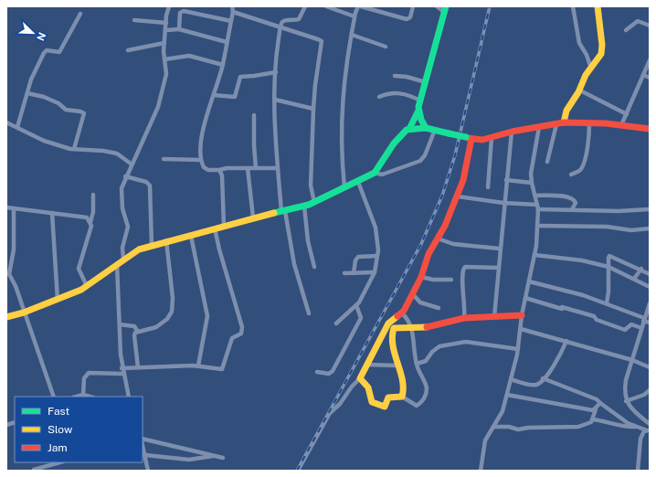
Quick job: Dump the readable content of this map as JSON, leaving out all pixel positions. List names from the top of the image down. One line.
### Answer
{"legend":["Fast","Slow","Jam"],"north":"bottom right"}
